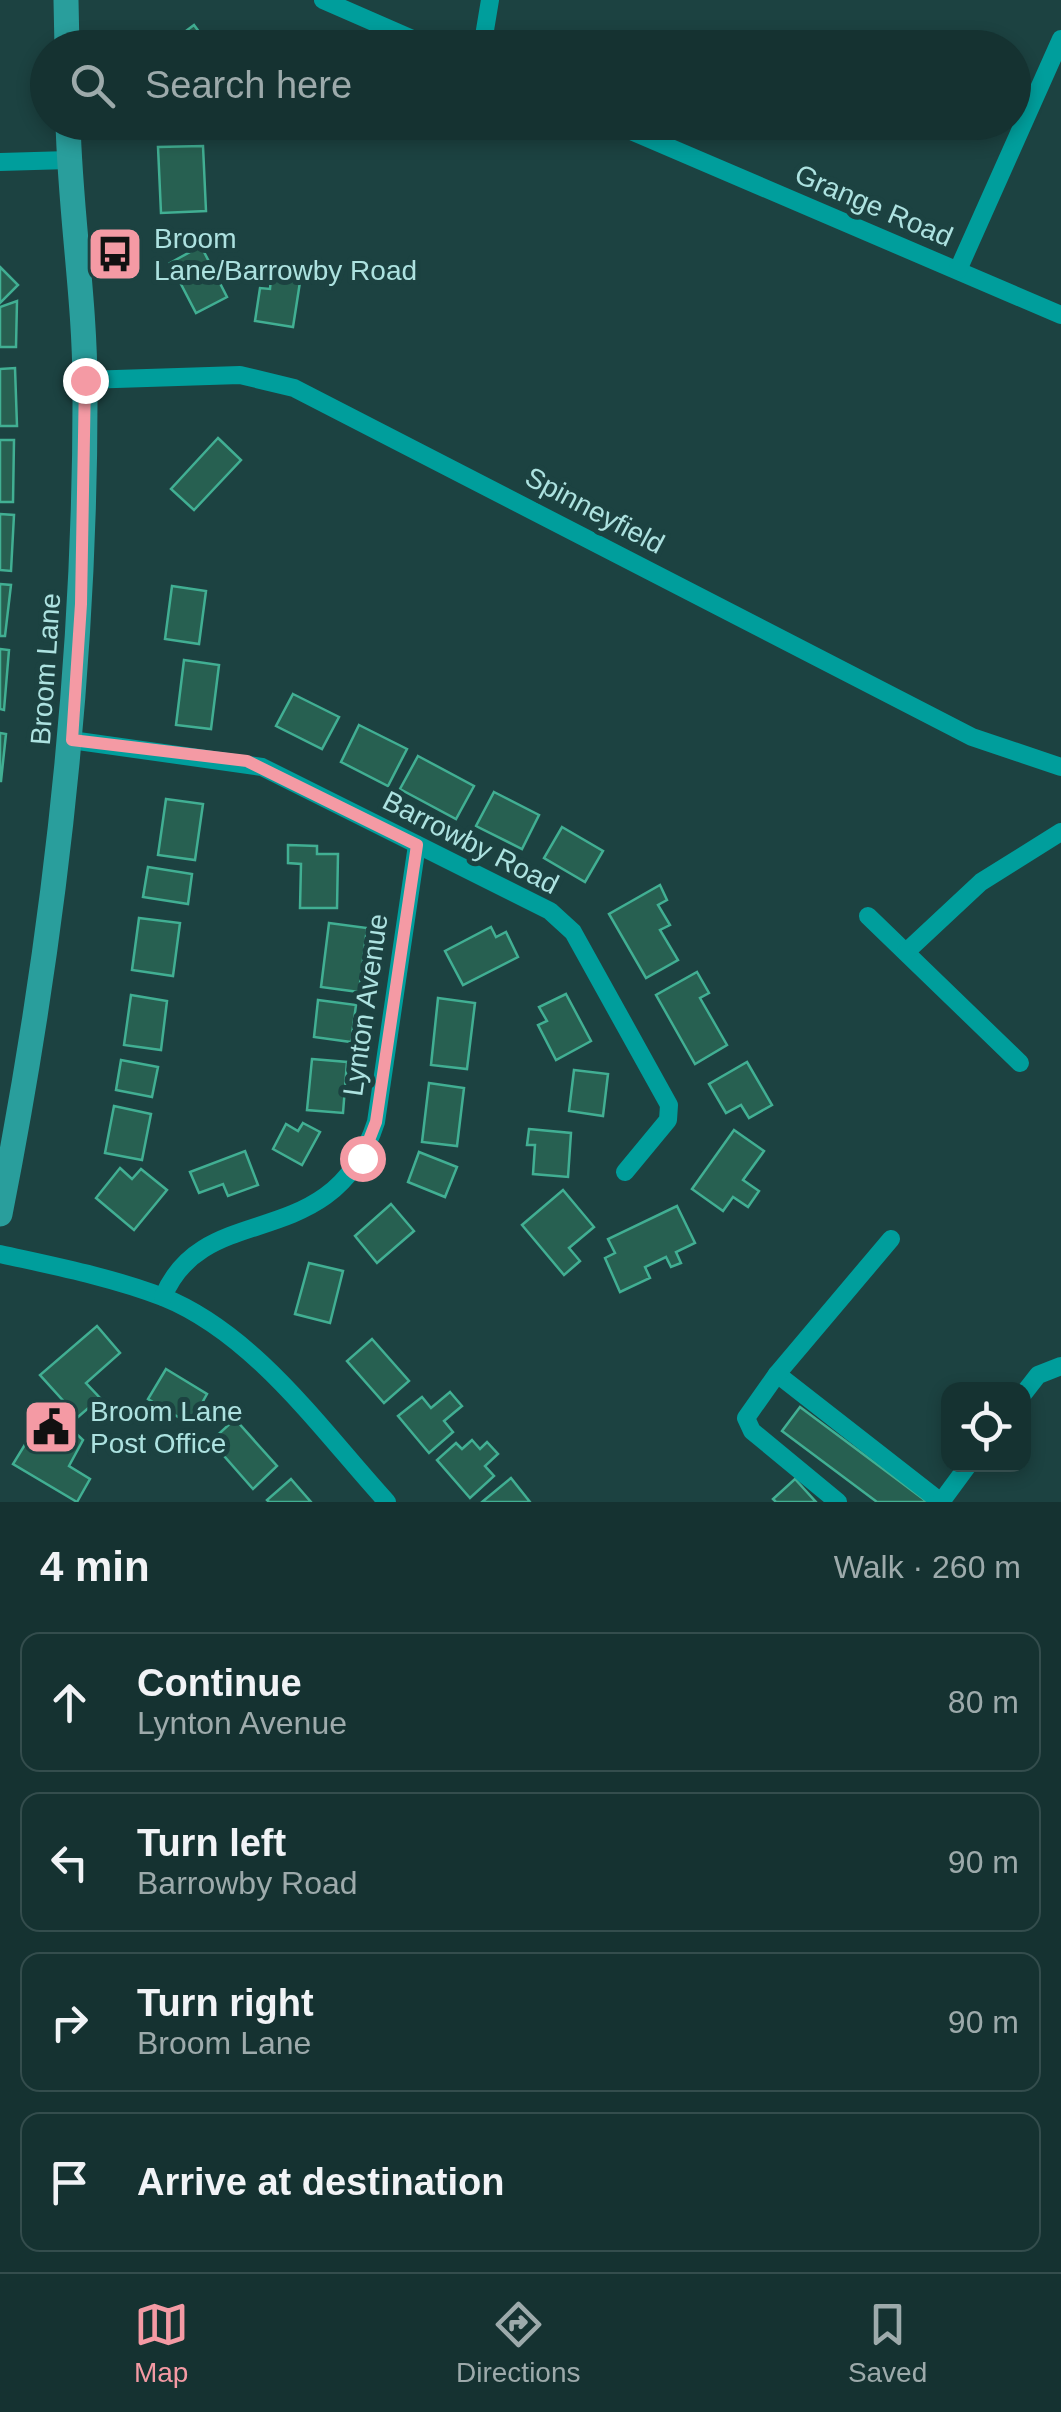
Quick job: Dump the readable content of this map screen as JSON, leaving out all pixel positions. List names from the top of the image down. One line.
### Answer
{"streets":{"main road":["Broom Lane"],"street":["Grange Road","Spinneyfield","Barrowby Road","Lynton Avenue"]},"crossings":[["Spinneyfield","Broom Lane"],["Broom Lane","Barrowby Road"],["Barrowby Road","Lynton Avenue"]],"places":{"bus stop":["Broom Lane/Barrowby Road"],"public building":["Broom Lane Post Office"]},"page":{"search":"Search here","heading":["4 min","Walk · 260 m"],"list":[["Continue","Lynton Avenue","80 m"],["Turn left","Barrowby Road","90 m"],["Turn right","Broom Lane","90 m"],"Arrive at destination"],"nav":["Map","Directions","Saved"]}}
